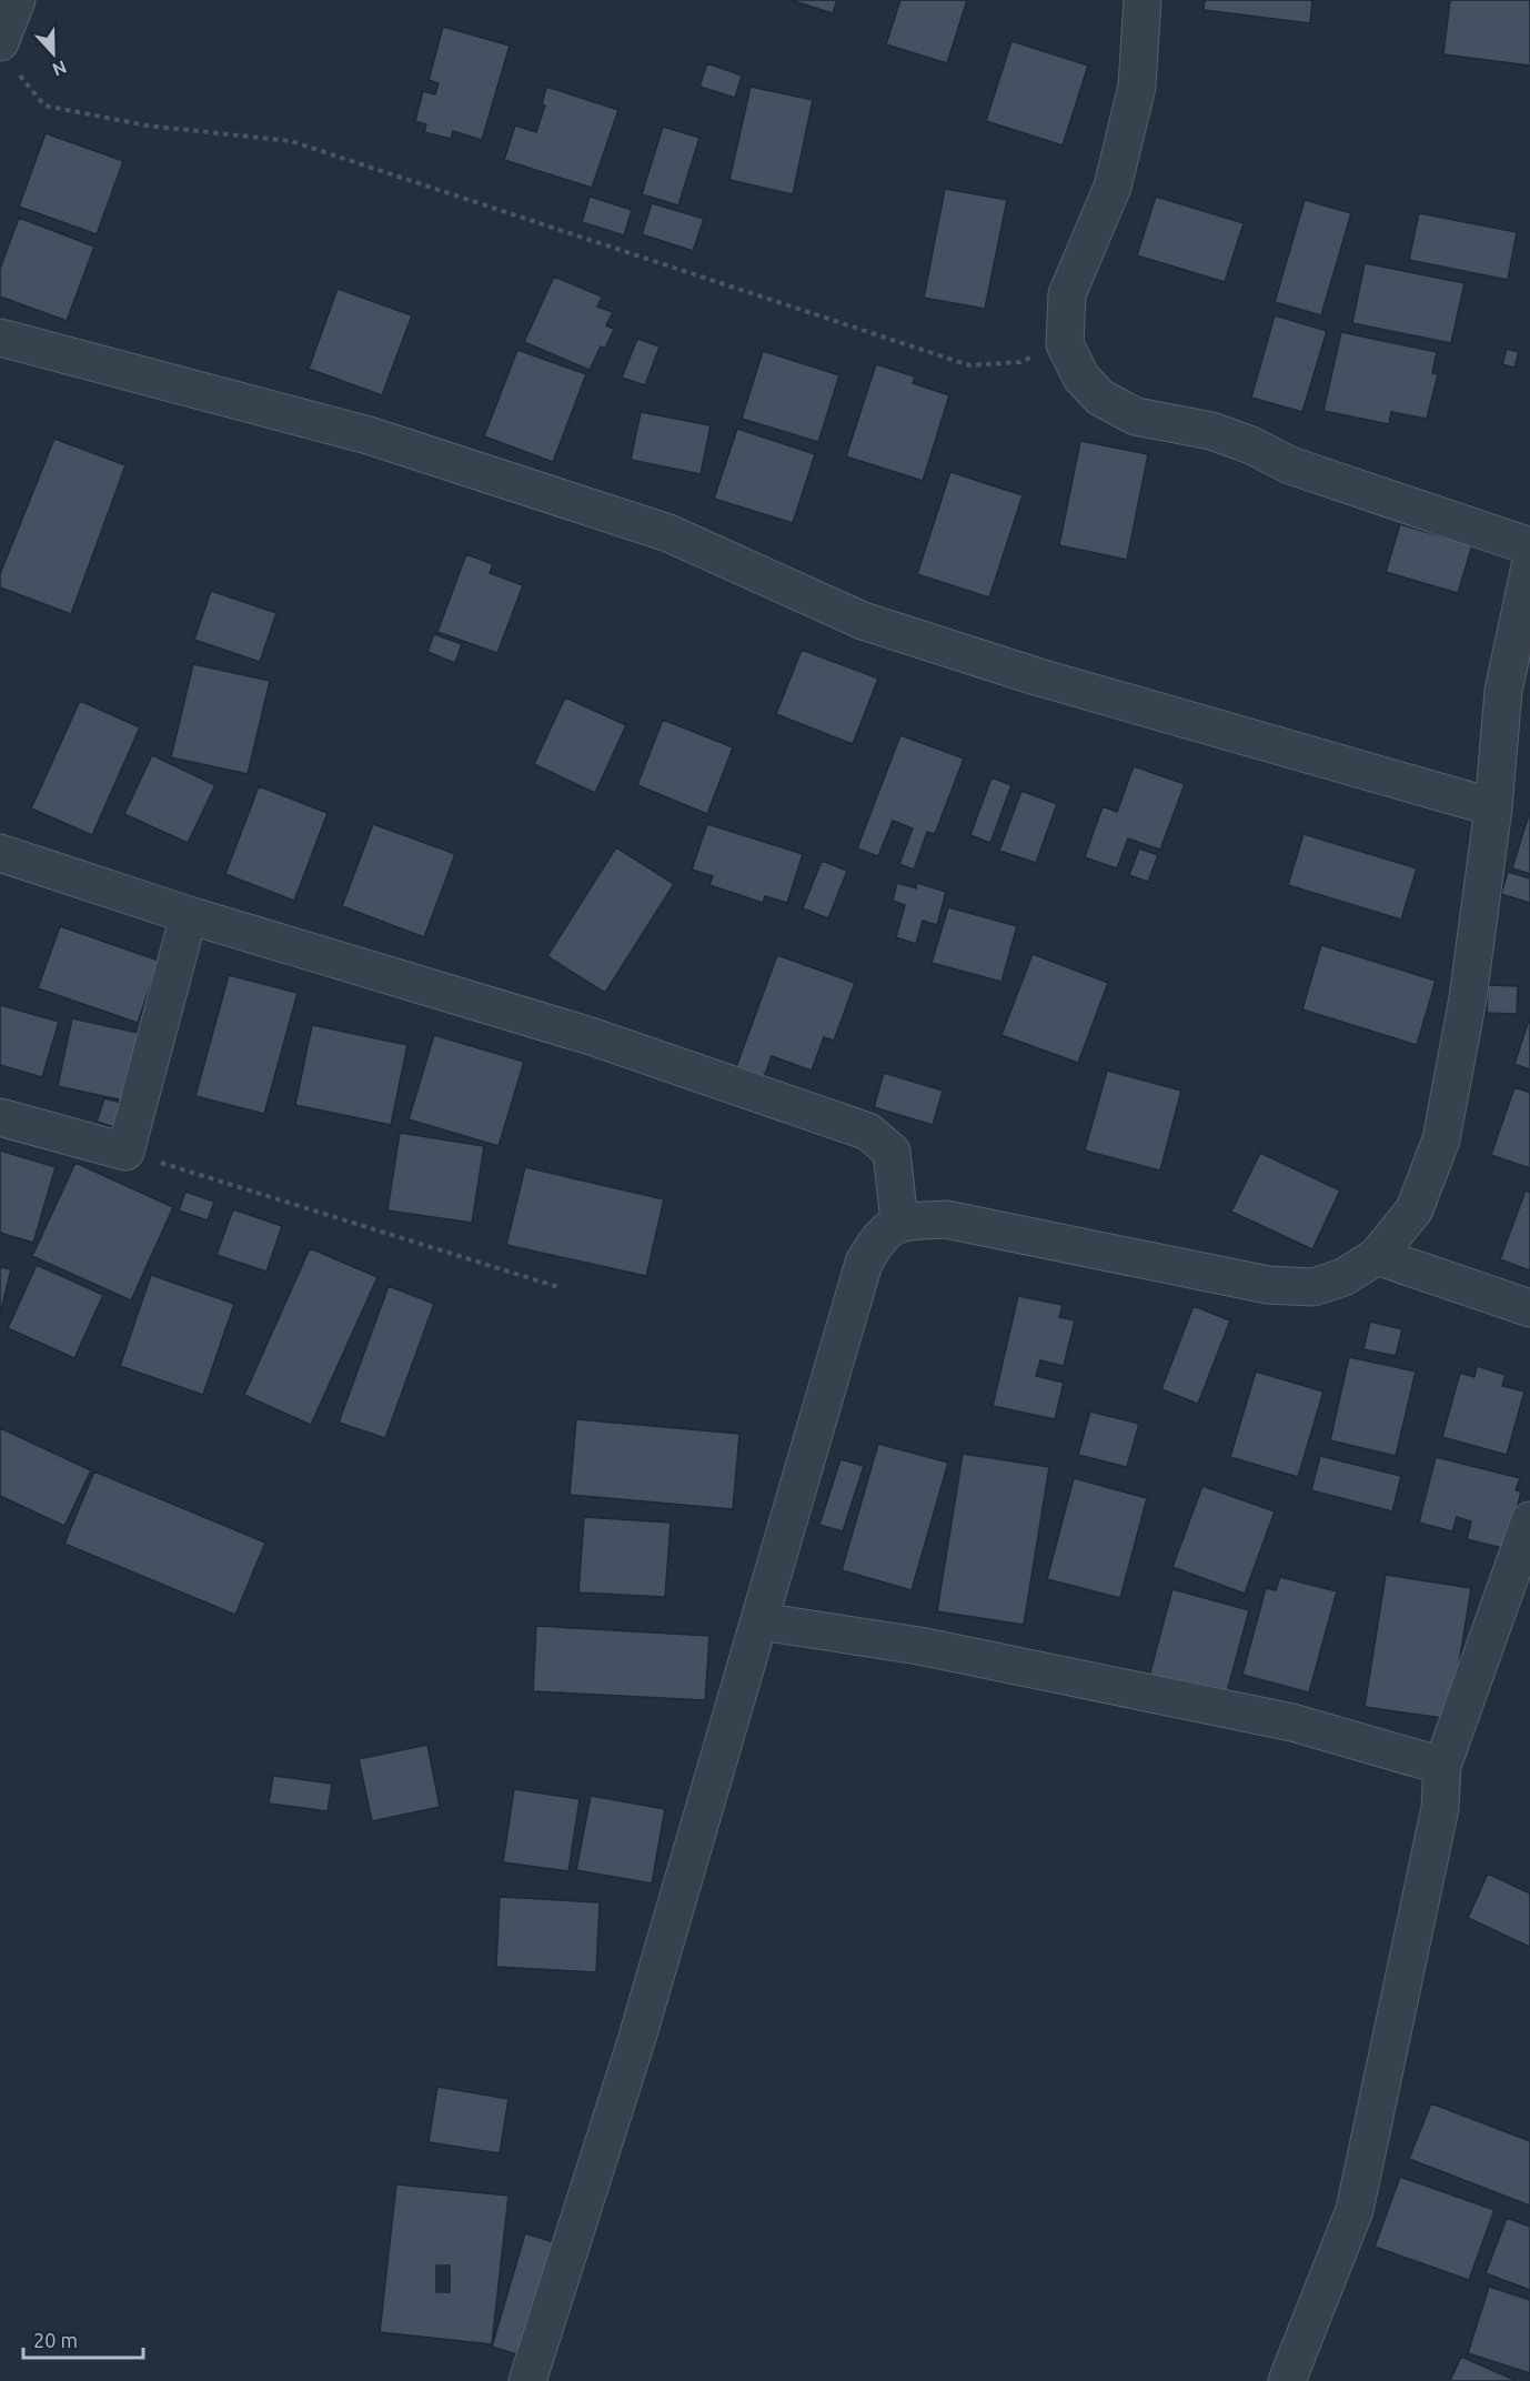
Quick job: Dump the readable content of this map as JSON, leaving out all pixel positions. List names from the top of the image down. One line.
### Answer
{"scale_bar":"20 m","north":"bottom"}
